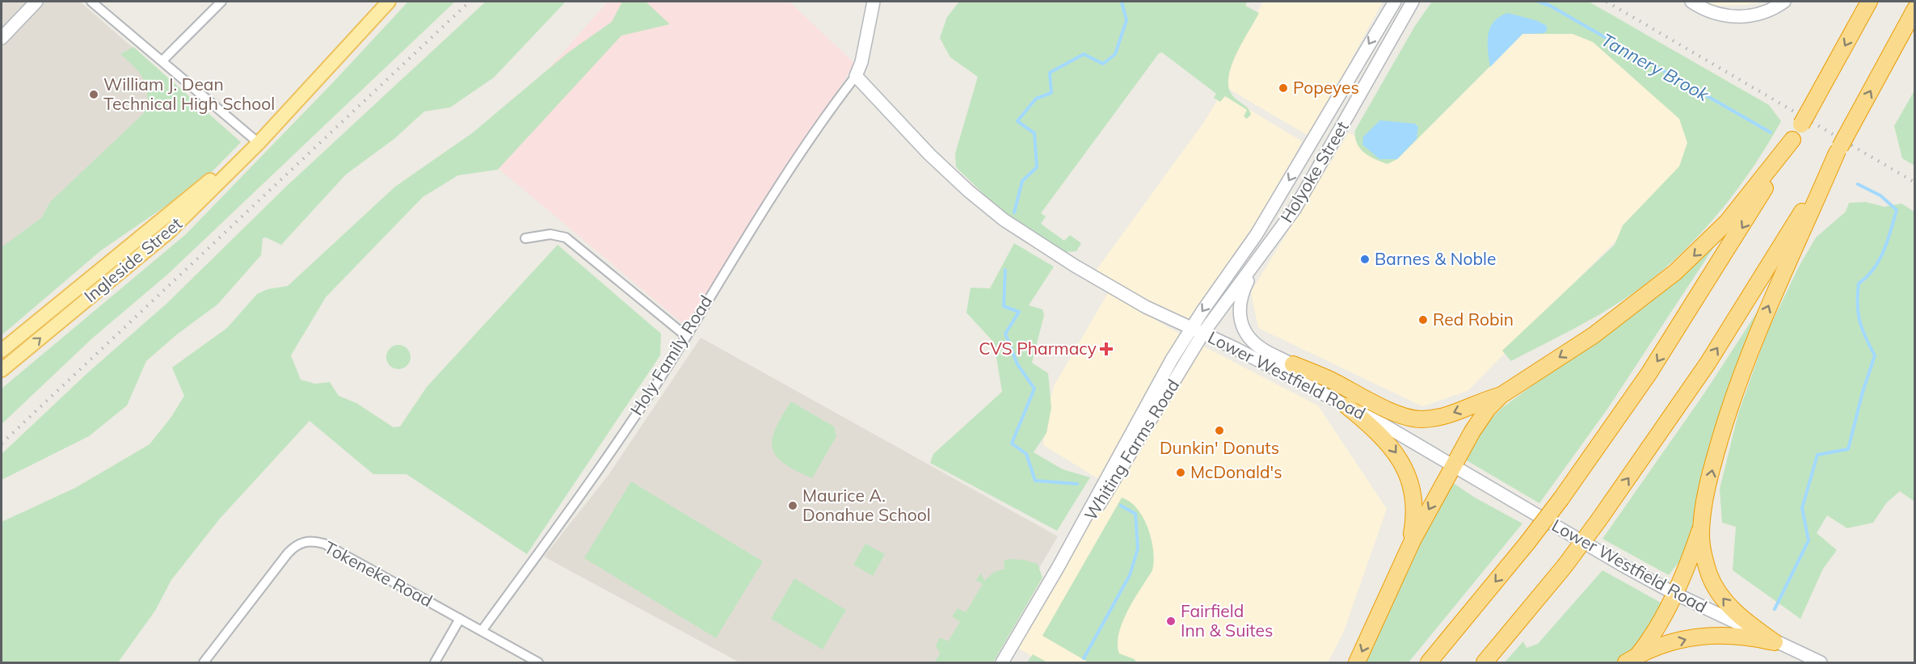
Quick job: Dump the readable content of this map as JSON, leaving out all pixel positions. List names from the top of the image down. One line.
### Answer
{"streets":{"main road":["Ingleside Street"],"street":["Holyoke Street","Holy Family Road","Lower Westfield Road","Whiting Farms Road","Tokeneke Road"]},"crossings":[["Holyoke Street","Lower Westfield Road"],["Holyoke Street","Whiting Farms Road"],["Holy Family Road","Lower Westfield Road"],["Holy Family Road","Tokeneke Road"],["Lower Westfield Road","Whiting Farms Road"]],"water":["Tannery Brook"],"places":{"other":["Popeyes","William J. Dean Technical High School","Barnes & Noble","Red Robin","Dunkin' Donuts","McDonald's","Maurice A. Donahue School","Fairfield Inn & Suites"],"health":["CVS Pharmacy"]}}
